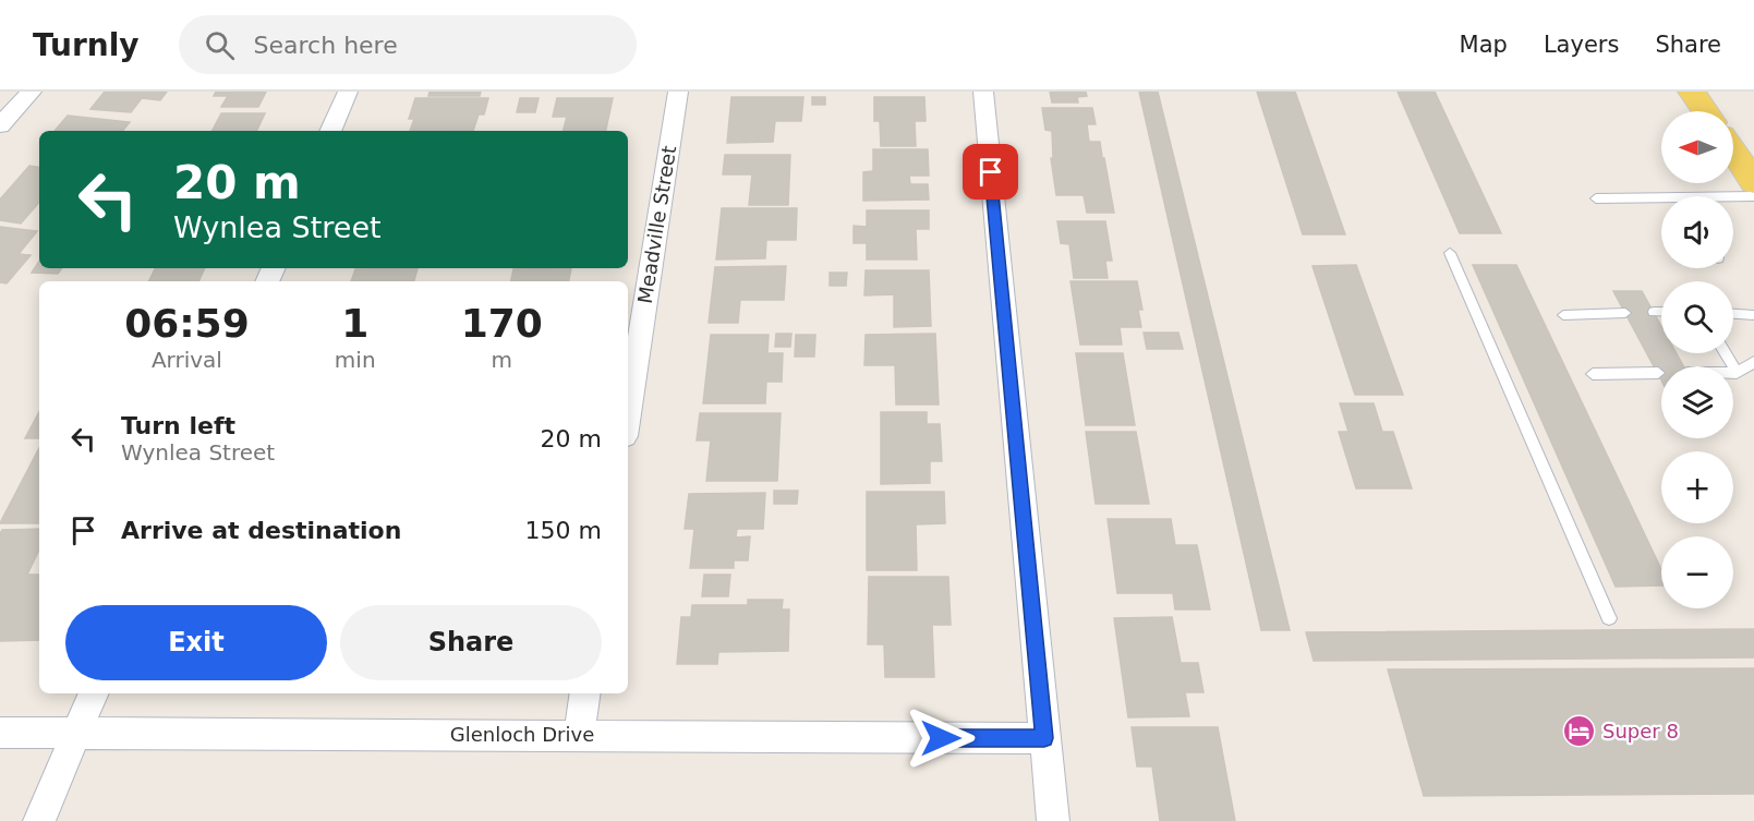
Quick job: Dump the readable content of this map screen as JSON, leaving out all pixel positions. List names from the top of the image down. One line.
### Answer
{"streets":{"street":["Meadville Street","Glenloch Drive"]},"places":{"hotel":["Super 8"]},"north":"left","page":{"header":"Turnly","search":"Search here","nav":["Map","Layers","Share"],"map_buttons":["+","−"],"turn":["20 m","Wynlea Street"],"eta":["06:59","Arrival","1","min","170","m"],"list":[{"name":"Turn left","note":"Wynlea Street","value":"20 m"},{"name":"Arrive at destination","value":"150 m"}],"buttons":["Exit","Share"]}}
